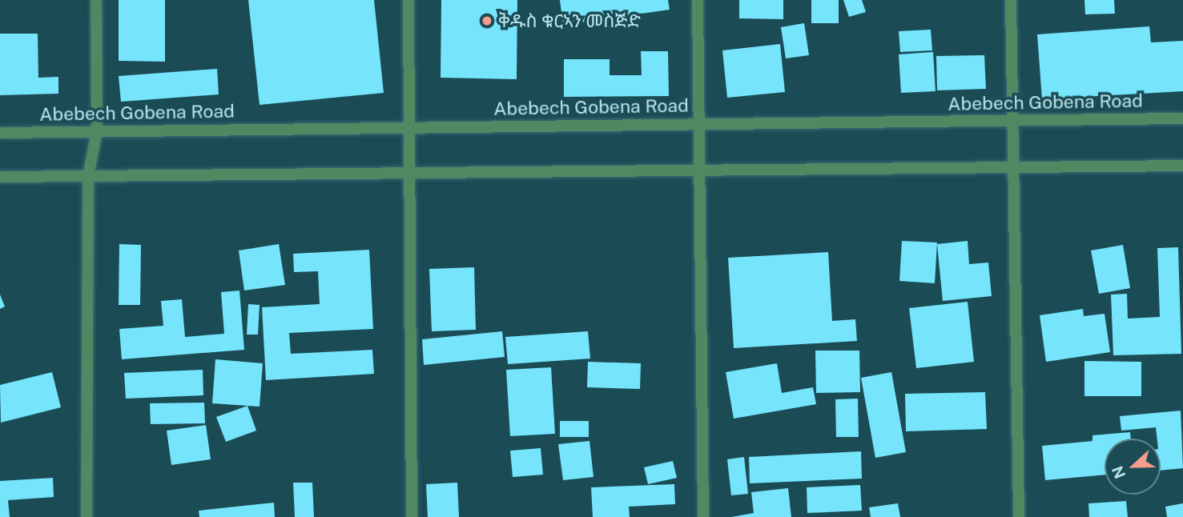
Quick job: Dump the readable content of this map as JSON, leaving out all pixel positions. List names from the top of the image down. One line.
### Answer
{"streets":{"street":["Abebech Gobena Road"]},"places":["ቅዱስ ቁርኣን መስጅድ"],"north":"left"}
